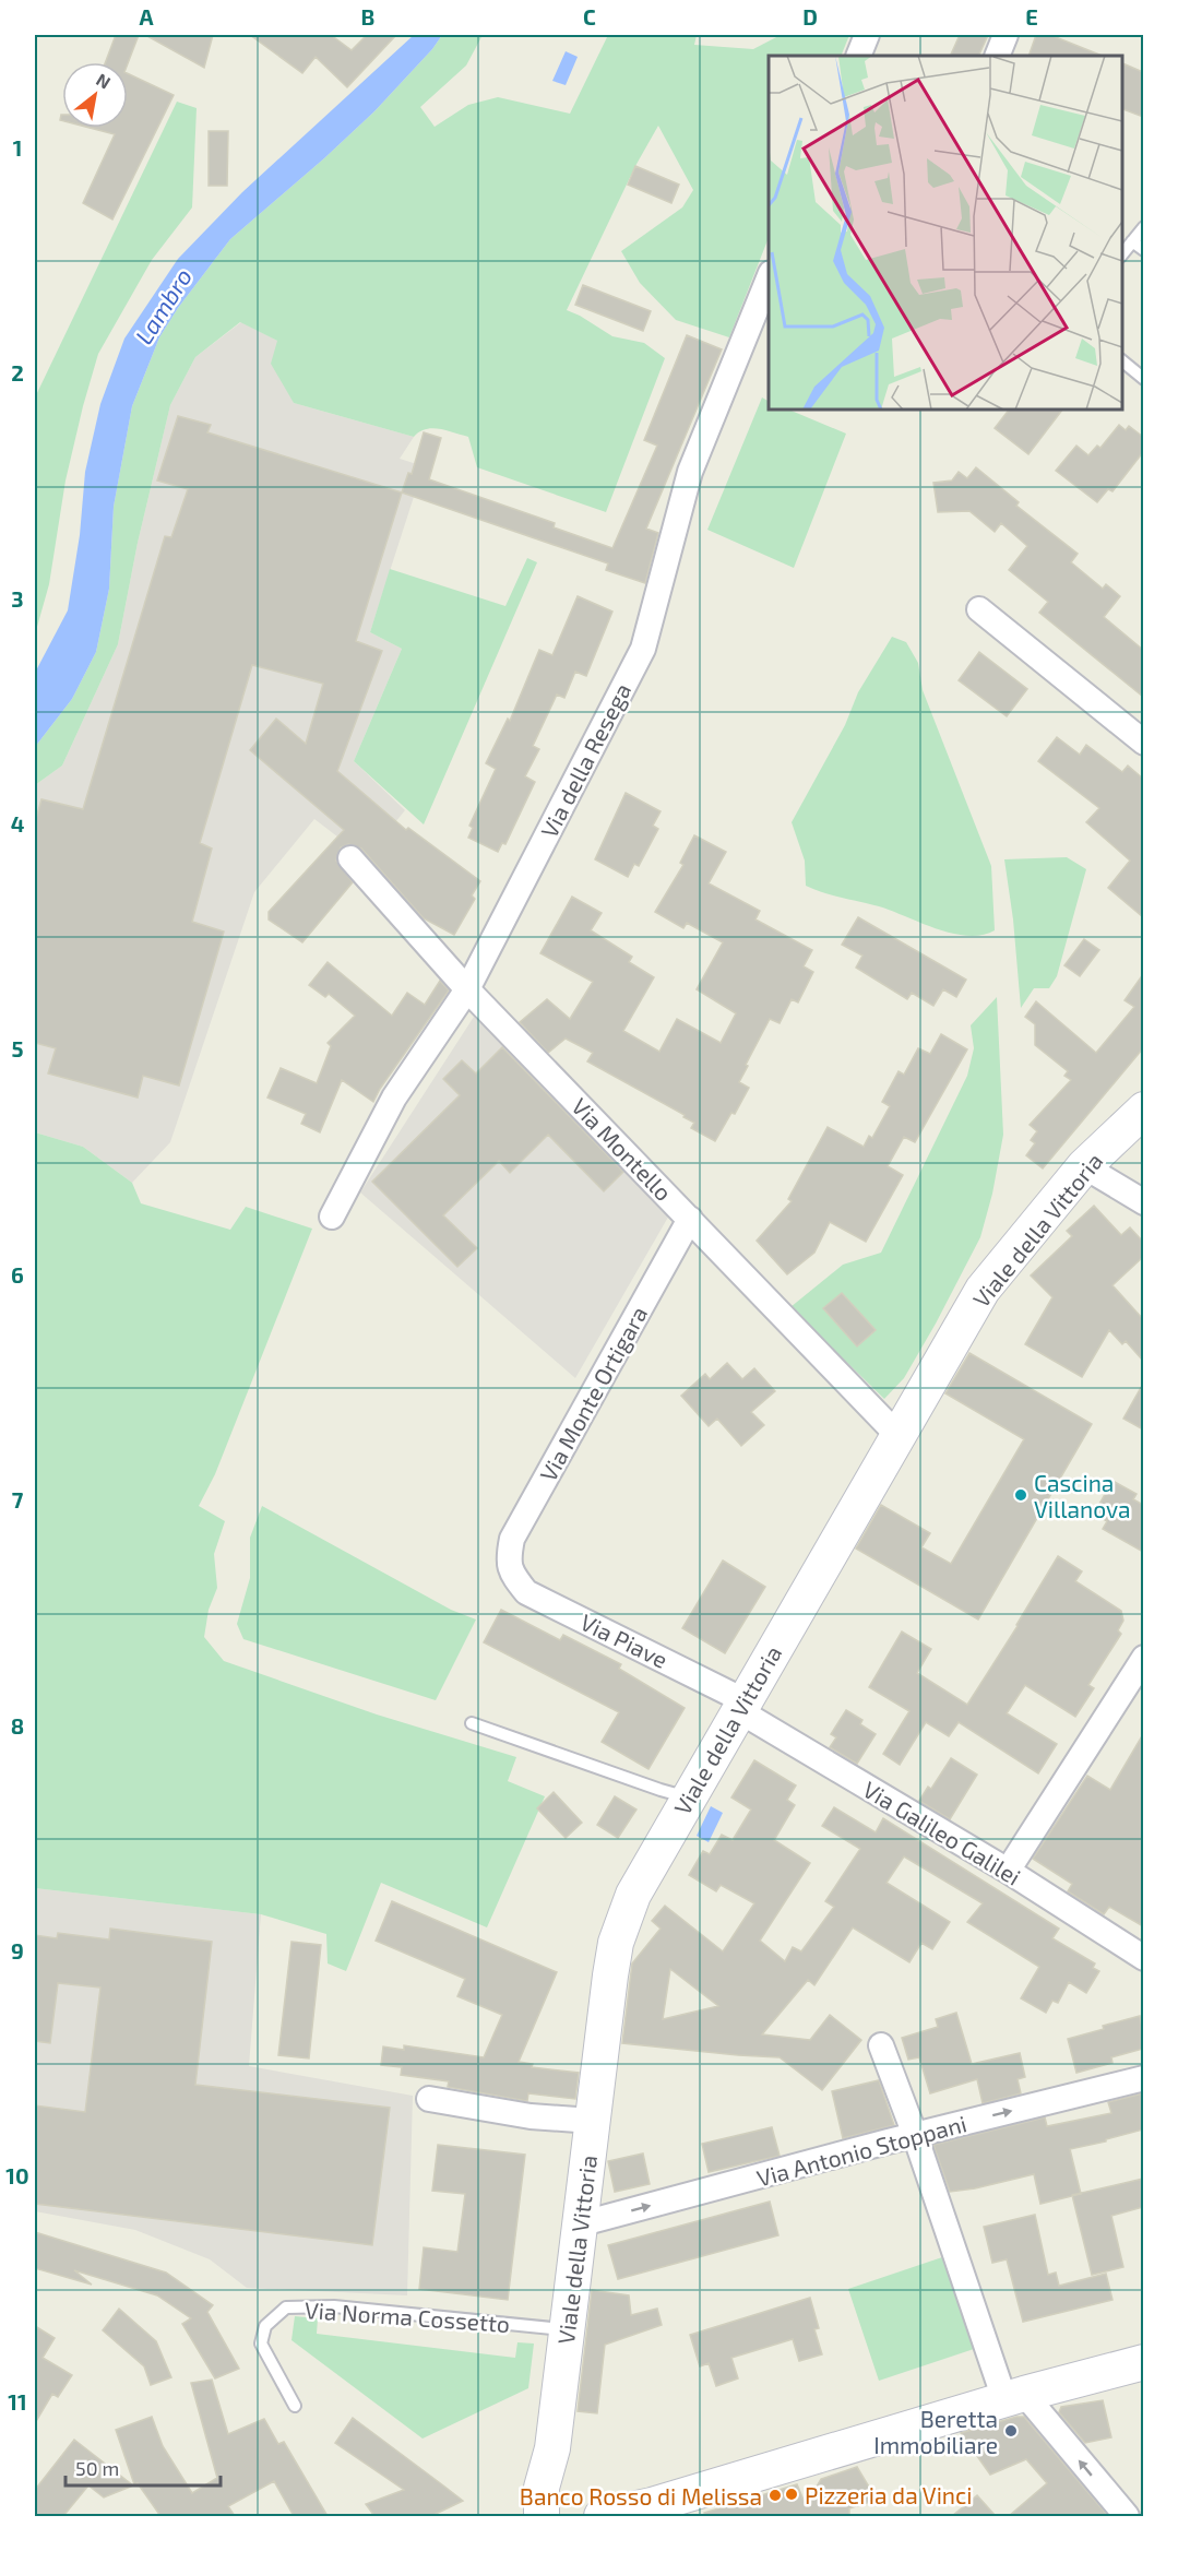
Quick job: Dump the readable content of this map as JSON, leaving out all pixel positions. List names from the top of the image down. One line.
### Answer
{"streets":{"street":["Via della Resega","Via Montello","Viale della Vittoria","Via Monte Ortigara","Via Piave","Via Galileo Galilei","Via Antonio Stoppani"],"lane":["Via Norma Cossetto"]},"crossings":[["Via della Resega","Via Montello"],["Via Montello","Viale della Vittoria"],["Via Montello","Via Monte Ortigara"],["Viale della Vittoria","Via Piave"],["Viale della Vittoria","Via Galileo Galilei"],["Viale della Vittoria","Via Antonio Stoppani"],["Viale della Vittoria","Via Norma Cossetto"],["Via Monte Ortigara","Via Piave"],["Via Piave","Via Galileo Galilei"]],"one_way":["Via Antonio Stoppani"],"water":["Lambro"],"places":["Cascina Villanova","Beretta Immobiliare","Pizzeria da Vinci","Banco Rosso di Melissa"],"scale_bar":"50 m","north":"top right","grid":{"columns":["A","B","C","D","E"],"rows":["1","2","3","4","5","6","7","8","9","10","11"]}}
